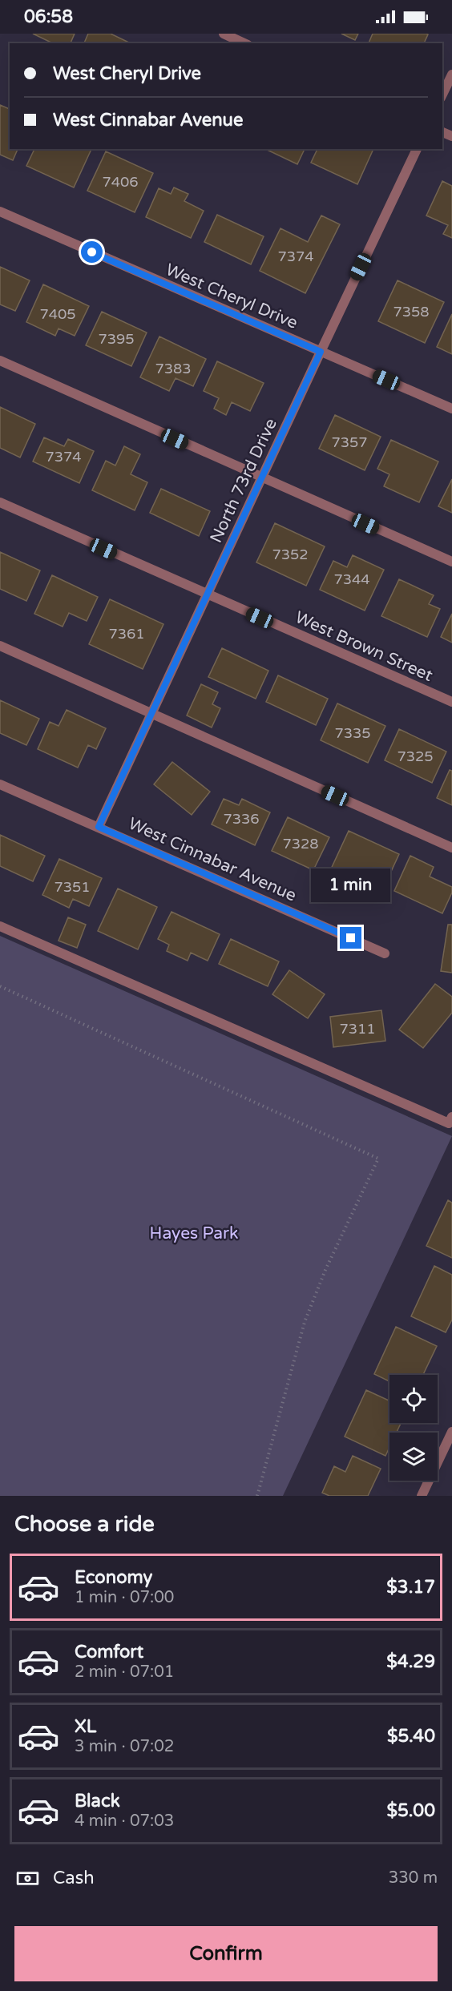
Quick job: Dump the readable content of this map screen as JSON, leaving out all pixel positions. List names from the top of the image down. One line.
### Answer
{"streets":{"street":["West Cheryl Drive","North 73rd Drive","West Brown Street","West Cinnabar Avenue"]},"crossings":[["West Cheryl Drive","North 73rd Drive"],["North 73rd Drive","West Brown Street"],["North 73rd Drive","West Cinnabar Avenue"]],"parks":["Hayes Park"],"house_numbers":["7406","7374","7358","7405","7395","7383","7357","7374","7352","7344","7361","7335","7325","7336","7328","7351","7311"],"page":{"status":"06:58","banner":["West Cheryl Drive","West Cinnabar Avenue"],"bubble":"1 min","heading":"Choose a ride","list":[{"name":"Economy","note":"1 min · 07:00","value":"$3.17"},{"name":"Comfort","note":"2 min · 07:01","value":"$4.29"},{"name":"XL","note":"3 min · 07:02","value":"$5.40"},{"name":"Black","note":"4 min · 07:03","value":"$5.00"}],"pay":["Cash","330 m"],"buttons":"Confirm"}}
